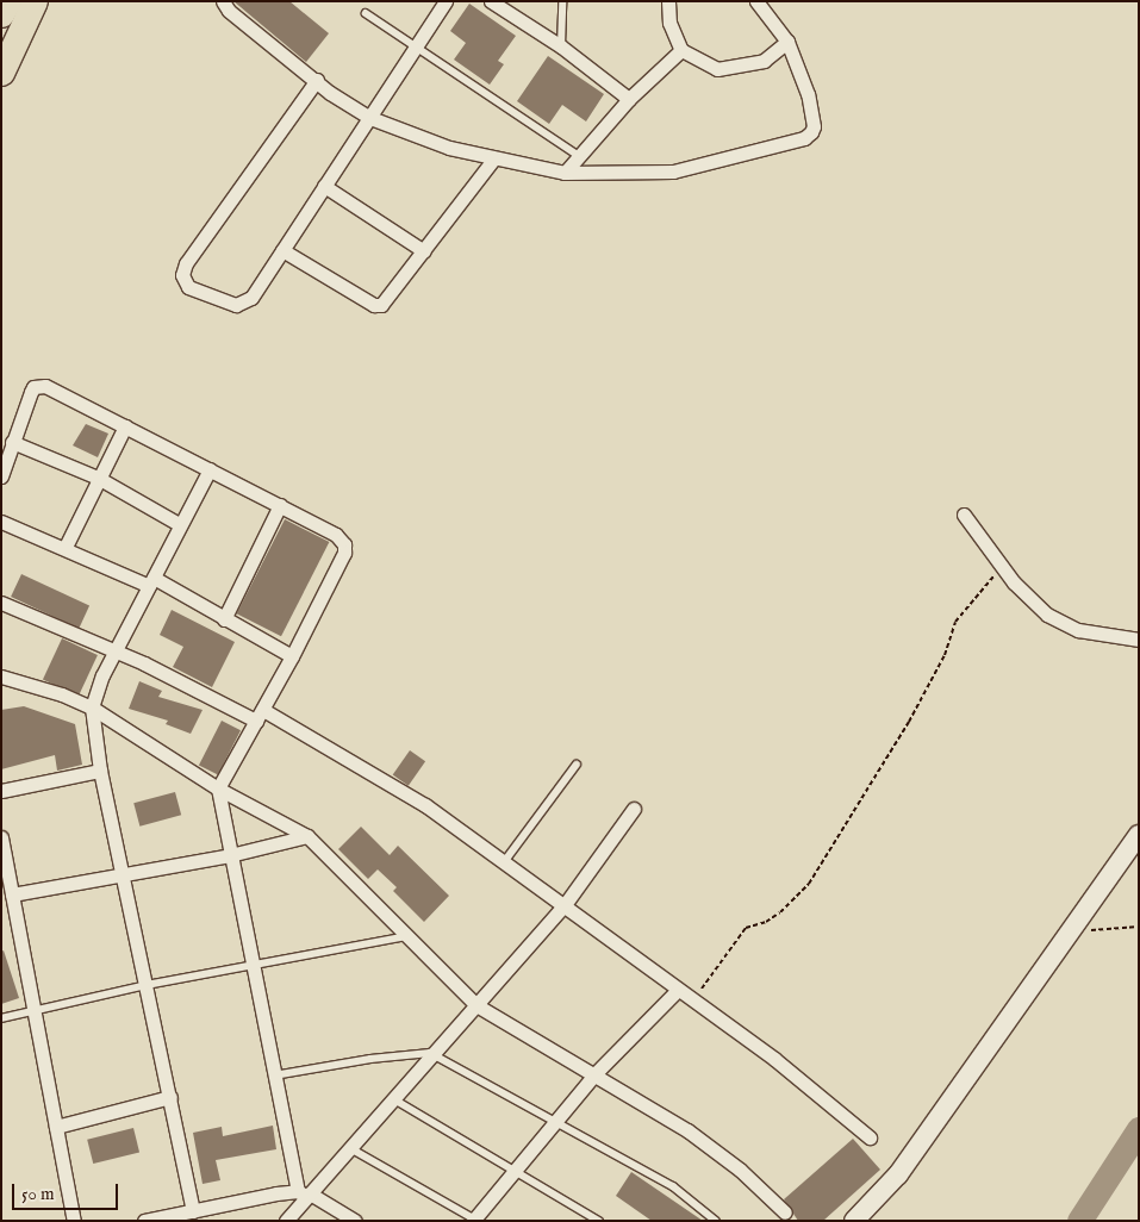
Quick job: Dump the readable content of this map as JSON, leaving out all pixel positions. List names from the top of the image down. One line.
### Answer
{"scale_bar":"50 m"}
